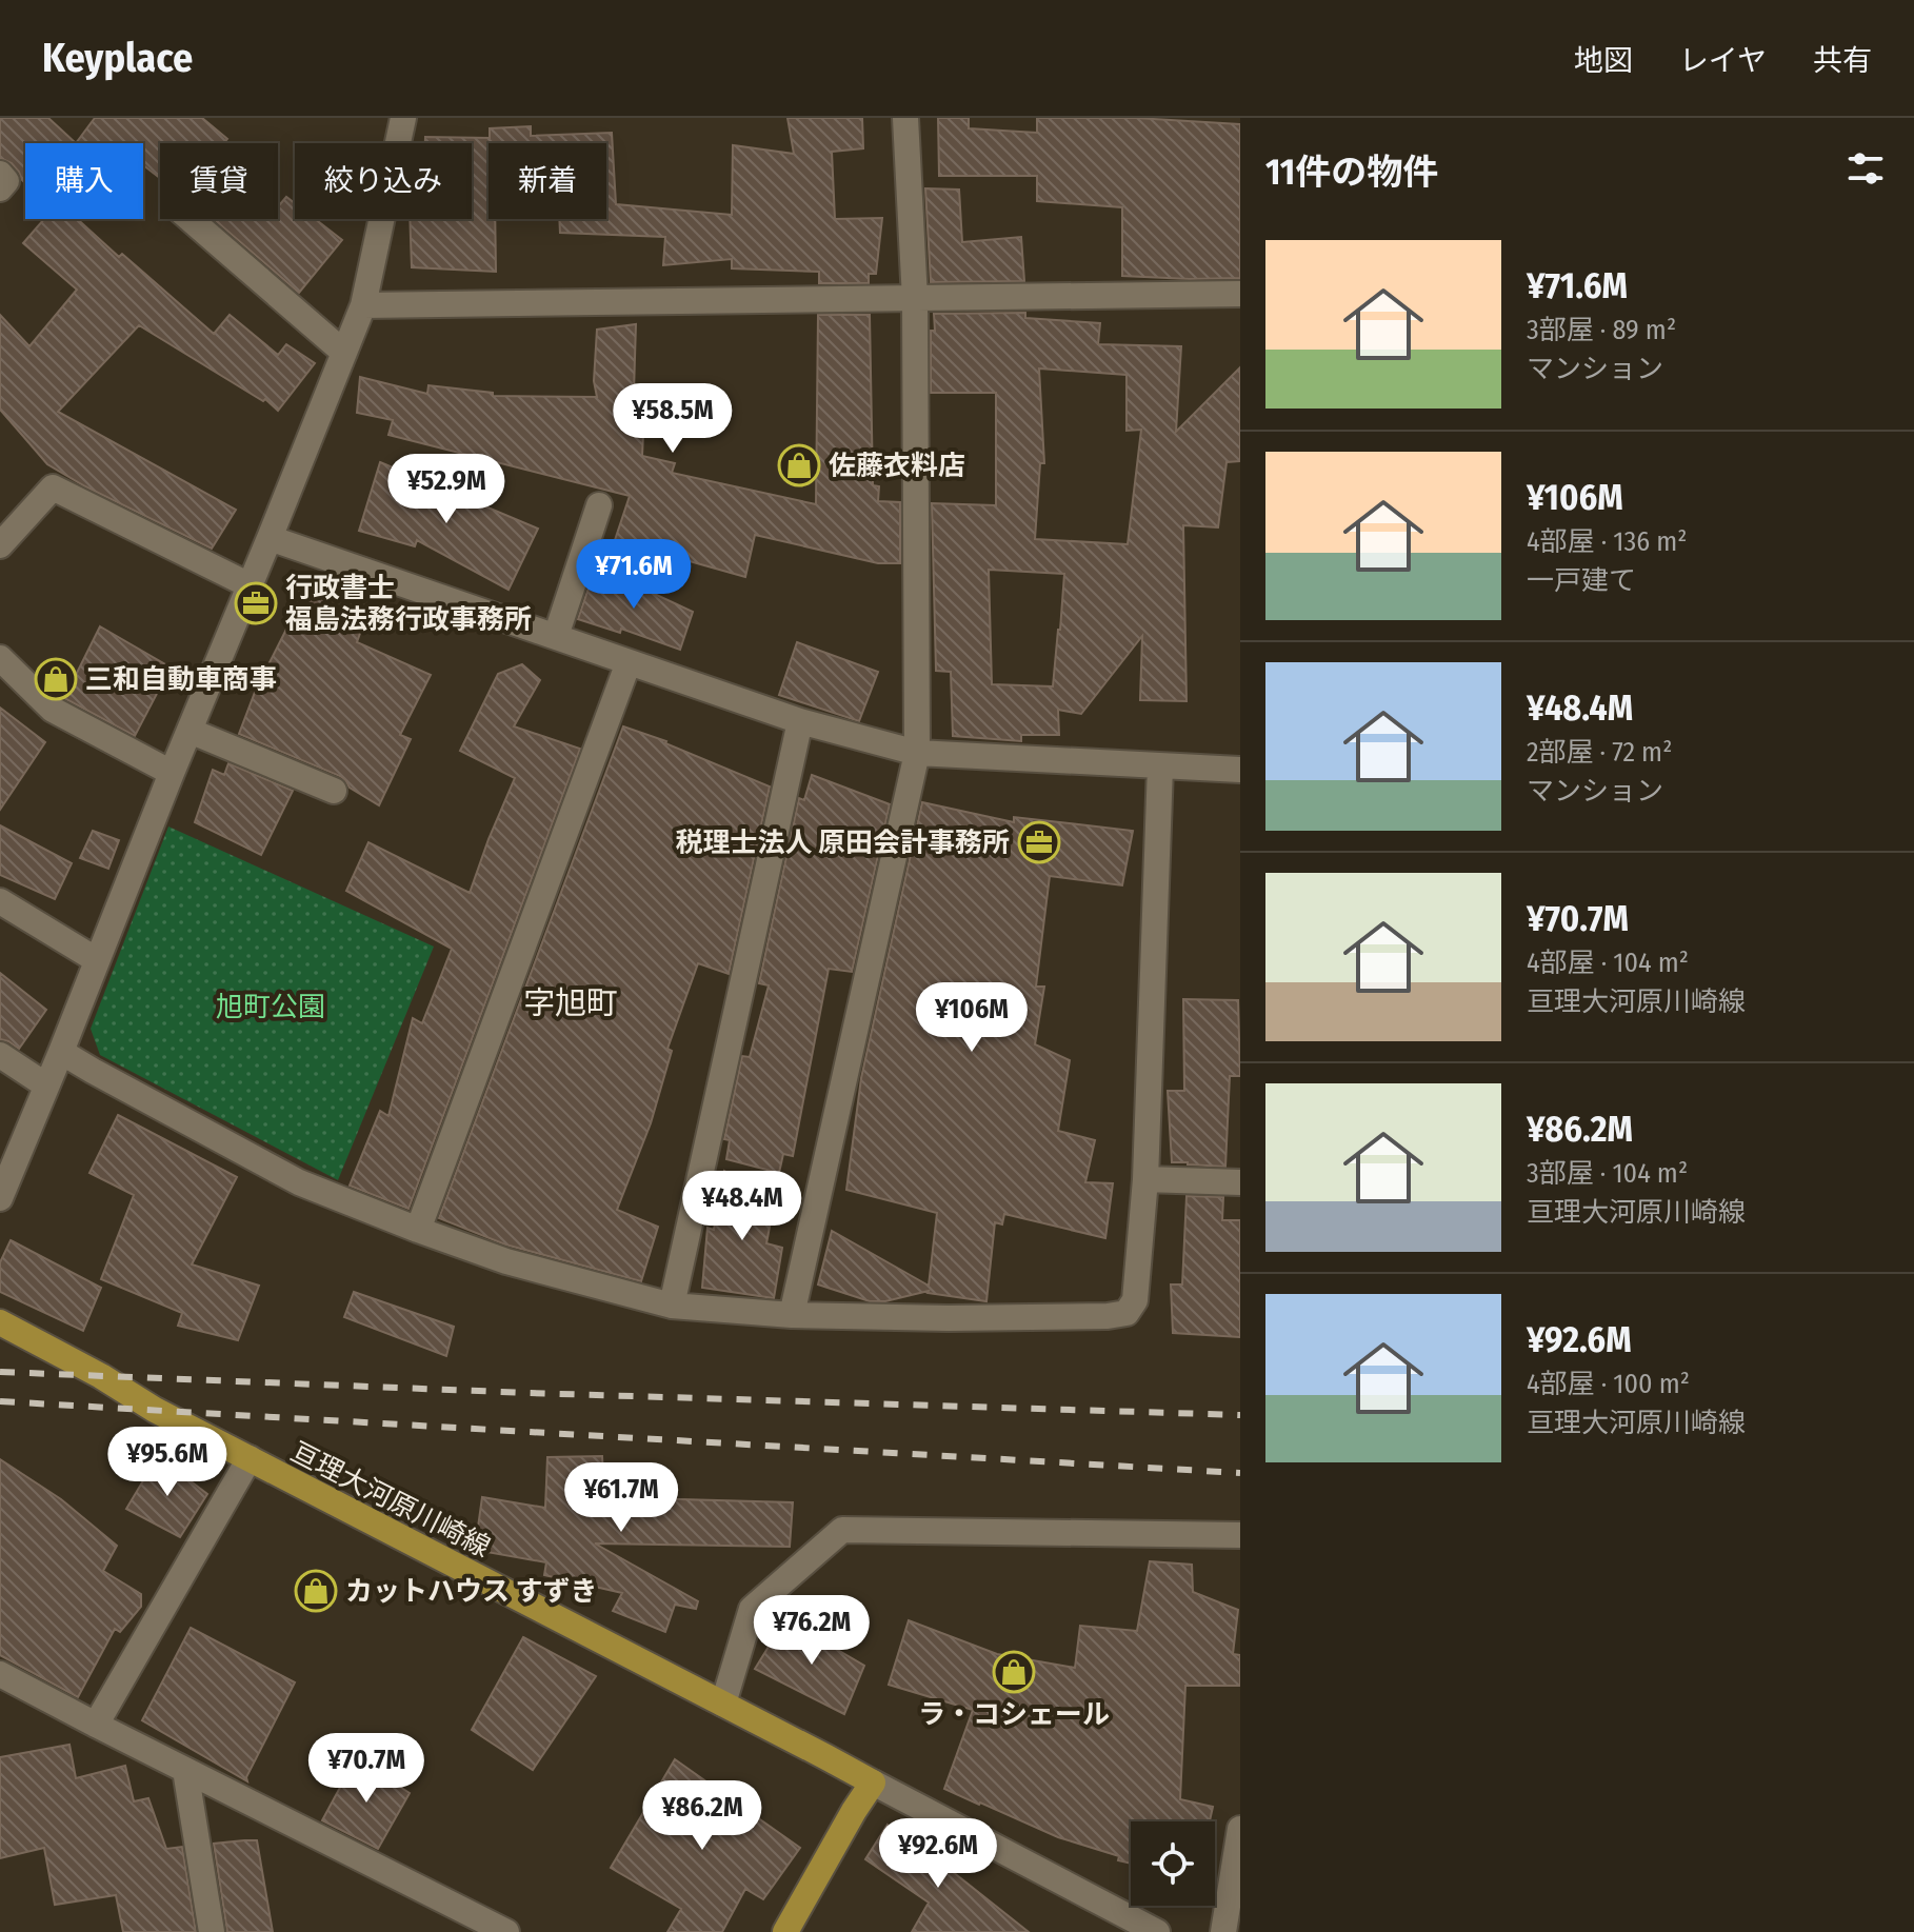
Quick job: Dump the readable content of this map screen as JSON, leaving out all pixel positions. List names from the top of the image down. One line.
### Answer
{"streets":{"main road":["亘理大河原川崎線"]},"districts":["字旭町"],"parks":["旭町公園"],"places":{"shop":["佐藤衣料店","三和自動車商事","カットハウス すずき","ラ・コシェール"],"office":["行政書士 福島法務行政事務所","税理士法人 原田会計事務所"]},"page":{"header":"Keyplace","nav":["地図","レイヤ","共有"],"heading":"11件の物件","chip":["購入","賃貸","絞り込み","新着"],"list":[{"name":"¥71.6M","note":"3部屋 · 89 m² · マンション"},{"name":"¥106M","note":"4部屋 · 136 m² · 一戸建て"},{"name":"¥48.4M","note":"2部屋 · 72 m² · マンション"},{"name":"¥70.7M","note":"4部屋 · 104 m² · 亘理大河原川崎線"},{"name":"¥86.2M","note":"3部屋 · 104 m² · 亘理大河原川崎線"},{"name":"¥92.6M","note":"4部屋 · 100 m² · 亘理大河原川崎線"}],"price":["¥58.5M","¥52.9M","¥71.6M","¥106M","¥48.4M","¥95.6M","¥61.7M","¥76.2M","¥70.7M","¥86.2M","¥92.6M"]}}
